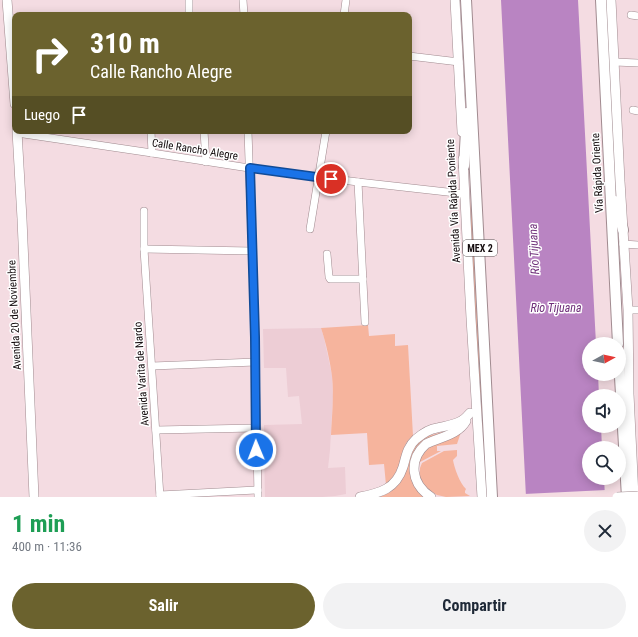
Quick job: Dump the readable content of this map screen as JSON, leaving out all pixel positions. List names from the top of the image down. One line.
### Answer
{"streets":{"highway":["Vía Rápida Oriente","MEX 2"],"main road":["Avenida Vía Rápida Poniente","Avenida 20 de Noviembre"],"street":["Calle Rancho Alegre","Avenida Varita de Nardo"]},"crossings":[["Calle Rancho Alegre","Avenida Vía Rápida Poniente"]],"water":["Río Tijuana","Rio Tijuana"],"north":"right","page":{"turn":["310 m","Calle Rancho Alegre"],"then":"Luego","heading":["1 min","400 m · 11:36"],"buttons":["Salir","Compartir"]}}
